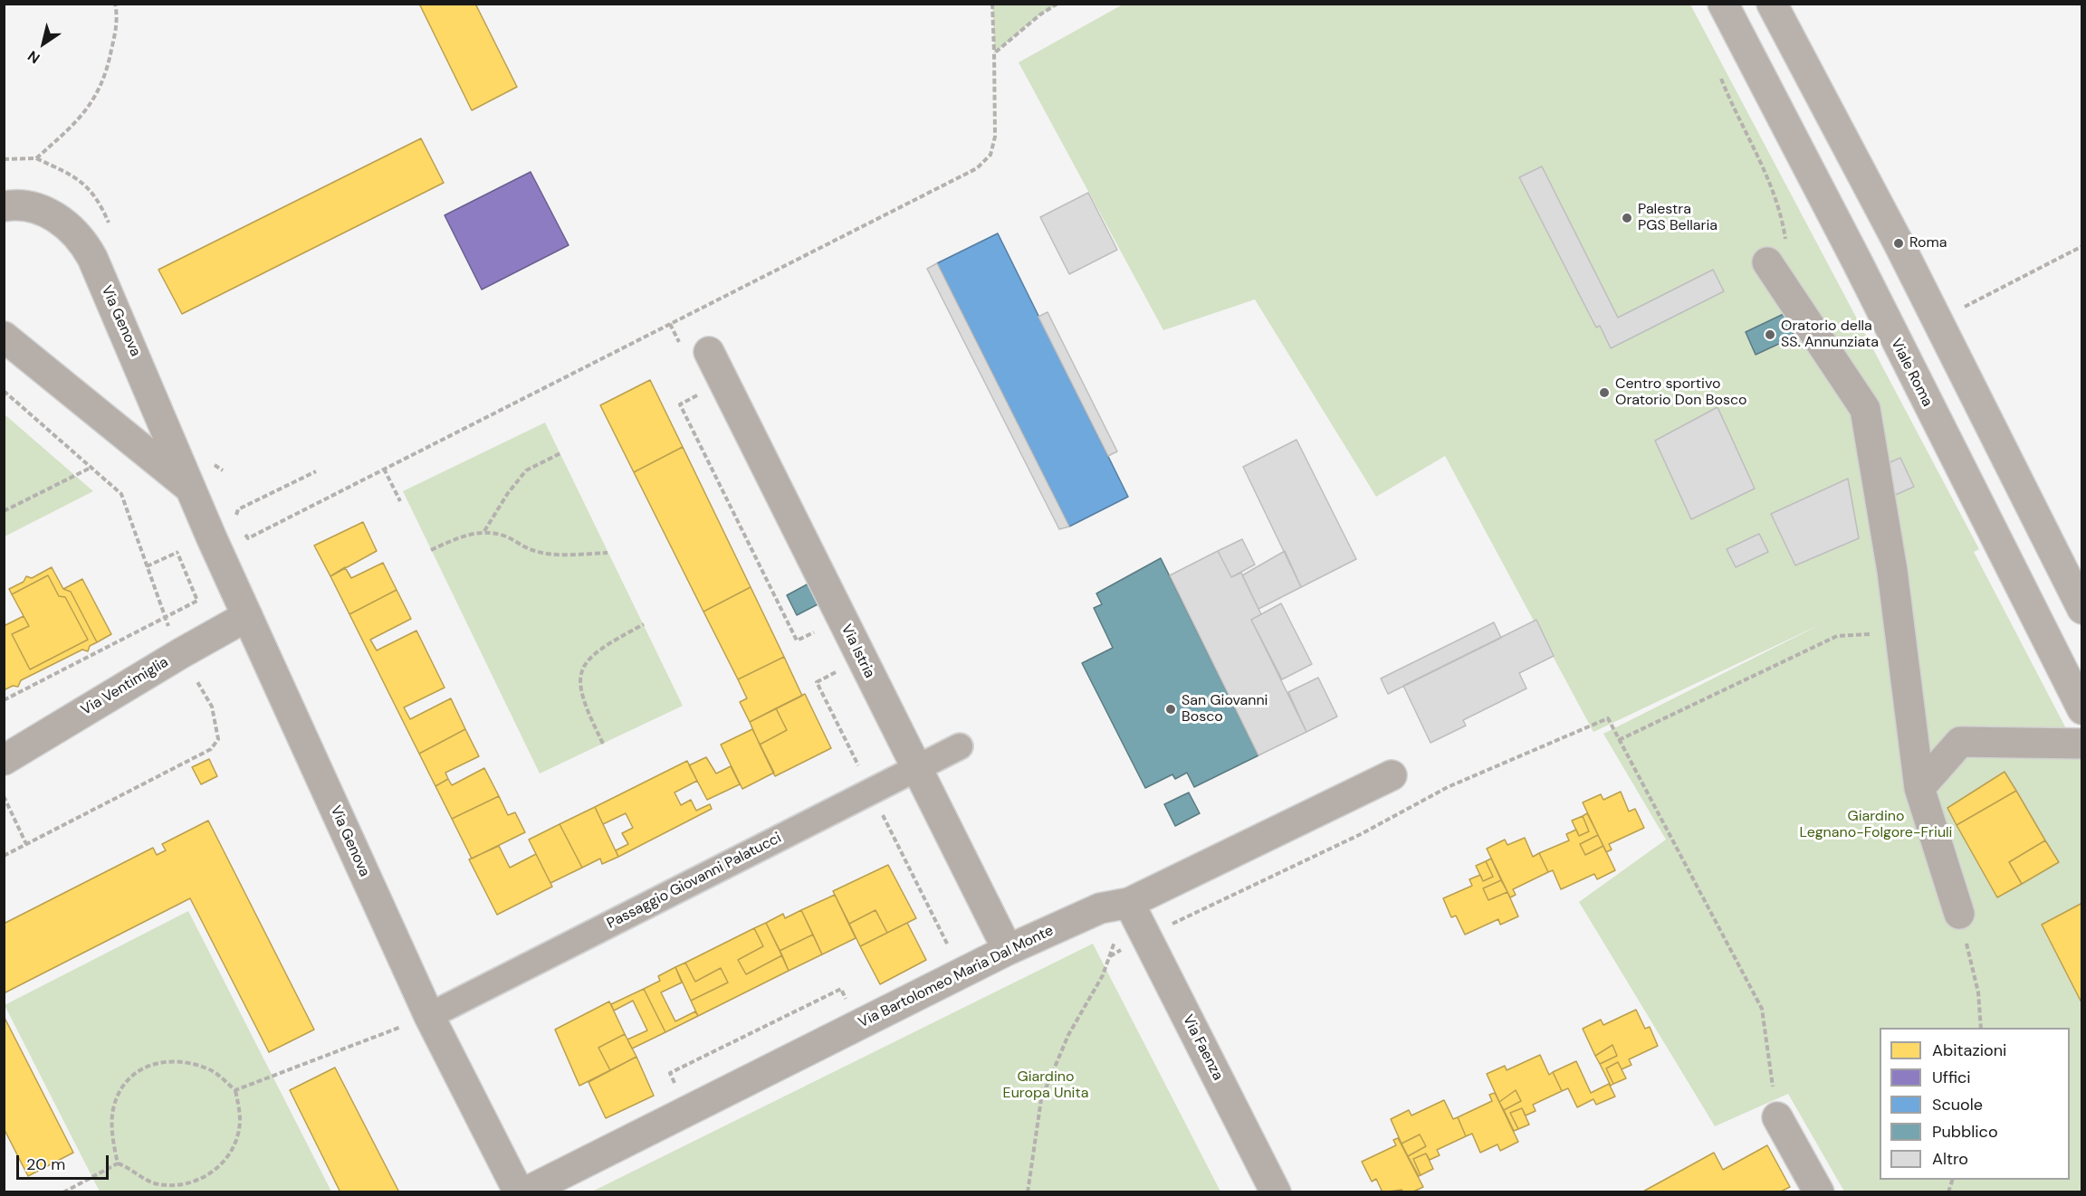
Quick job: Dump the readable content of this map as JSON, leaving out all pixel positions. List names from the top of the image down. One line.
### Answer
{"streets":{"main road":["Viale Roma"],"street":["Via Genova","Via Istria","Via Ventimiglia","Passaggio Giovanni Palatucci","Via Bartolomeo Maria Dal Monte","Via Faenza"]},"crossings":[["Via Genova","Via Ventimiglia"],["Via Genova","Passaggio Giovanni Palatucci"],["Via Istria","Passaggio Giovanni Palatucci"],["Via Istria","Via Bartolomeo Maria Dal Monte"],["Via Bartolomeo Maria Dal Monte","Via Faenza"]],"parks":["Giardino Legnano-Folgore-Friuli","Giardino Europa Unita"],"places":["Palestra PGS Bellaria","Roma","Oratorio della SS. Annunziata","Centro sportivo Oratorio Don Bosco","San Giovanni Bosco"],"legend":["Abitazioni","Uffici","Scuole","Pubblico","Altro"],"scale_bar":"20 m","north":"bottom left"}
